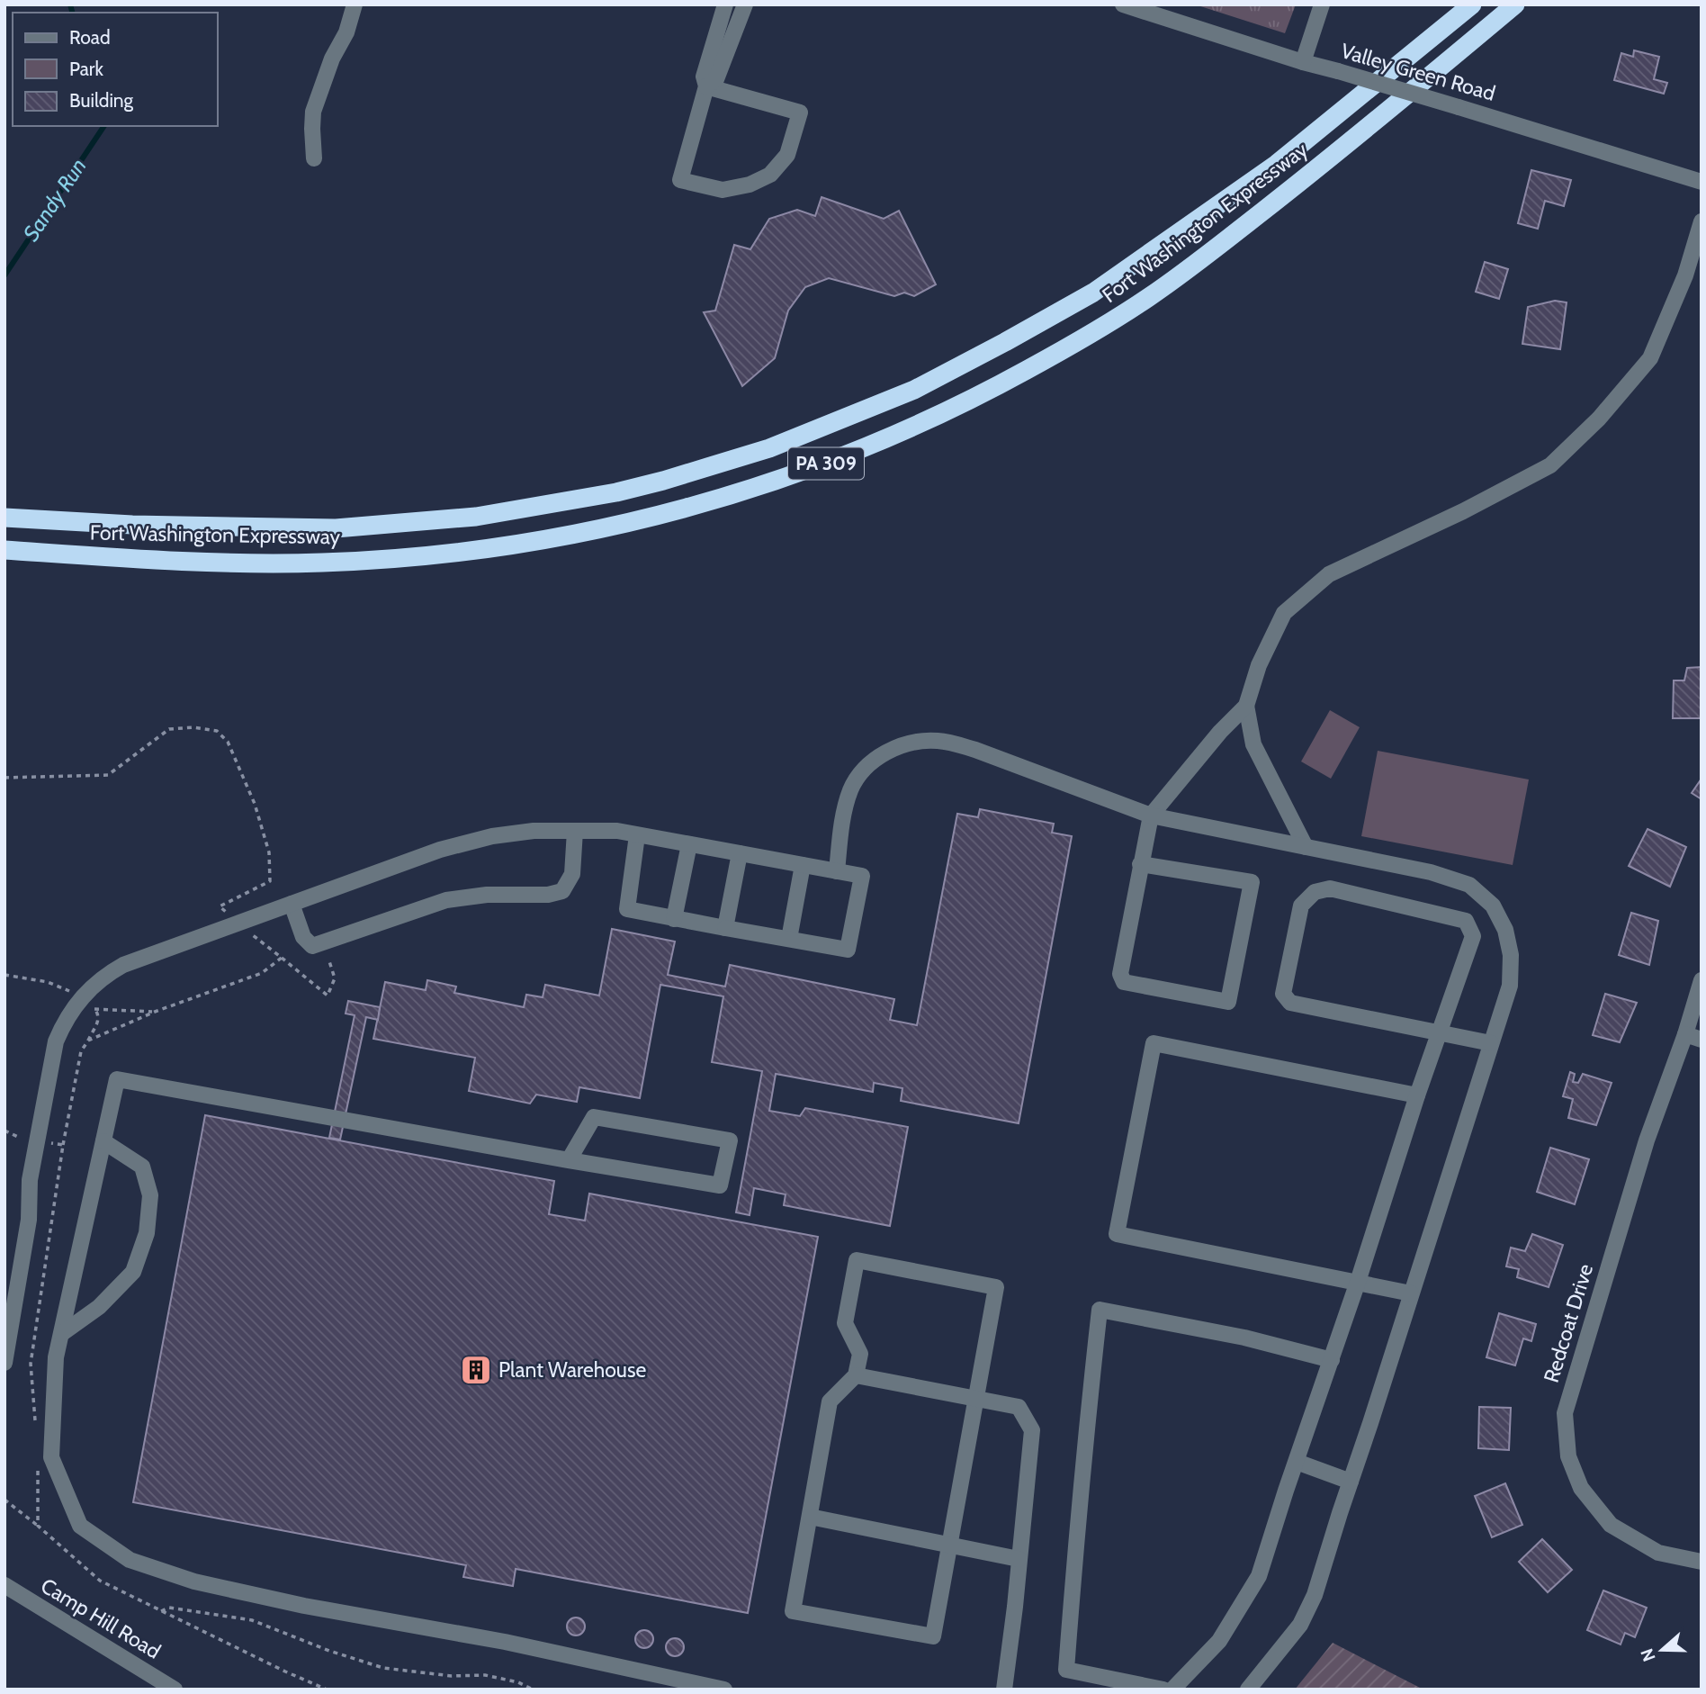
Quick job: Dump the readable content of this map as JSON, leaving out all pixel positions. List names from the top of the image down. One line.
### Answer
{"streets":{"highway":["Fort Washington Expressway","PA 309"],"street":["Valley Green Road","Redcoat Drive","Camp Hill Road"]},"water":["Sandy Run"],"places":{"building":["Plant Warehouse"]},"legend":["Road","Park","Building"],"north":"left"}
